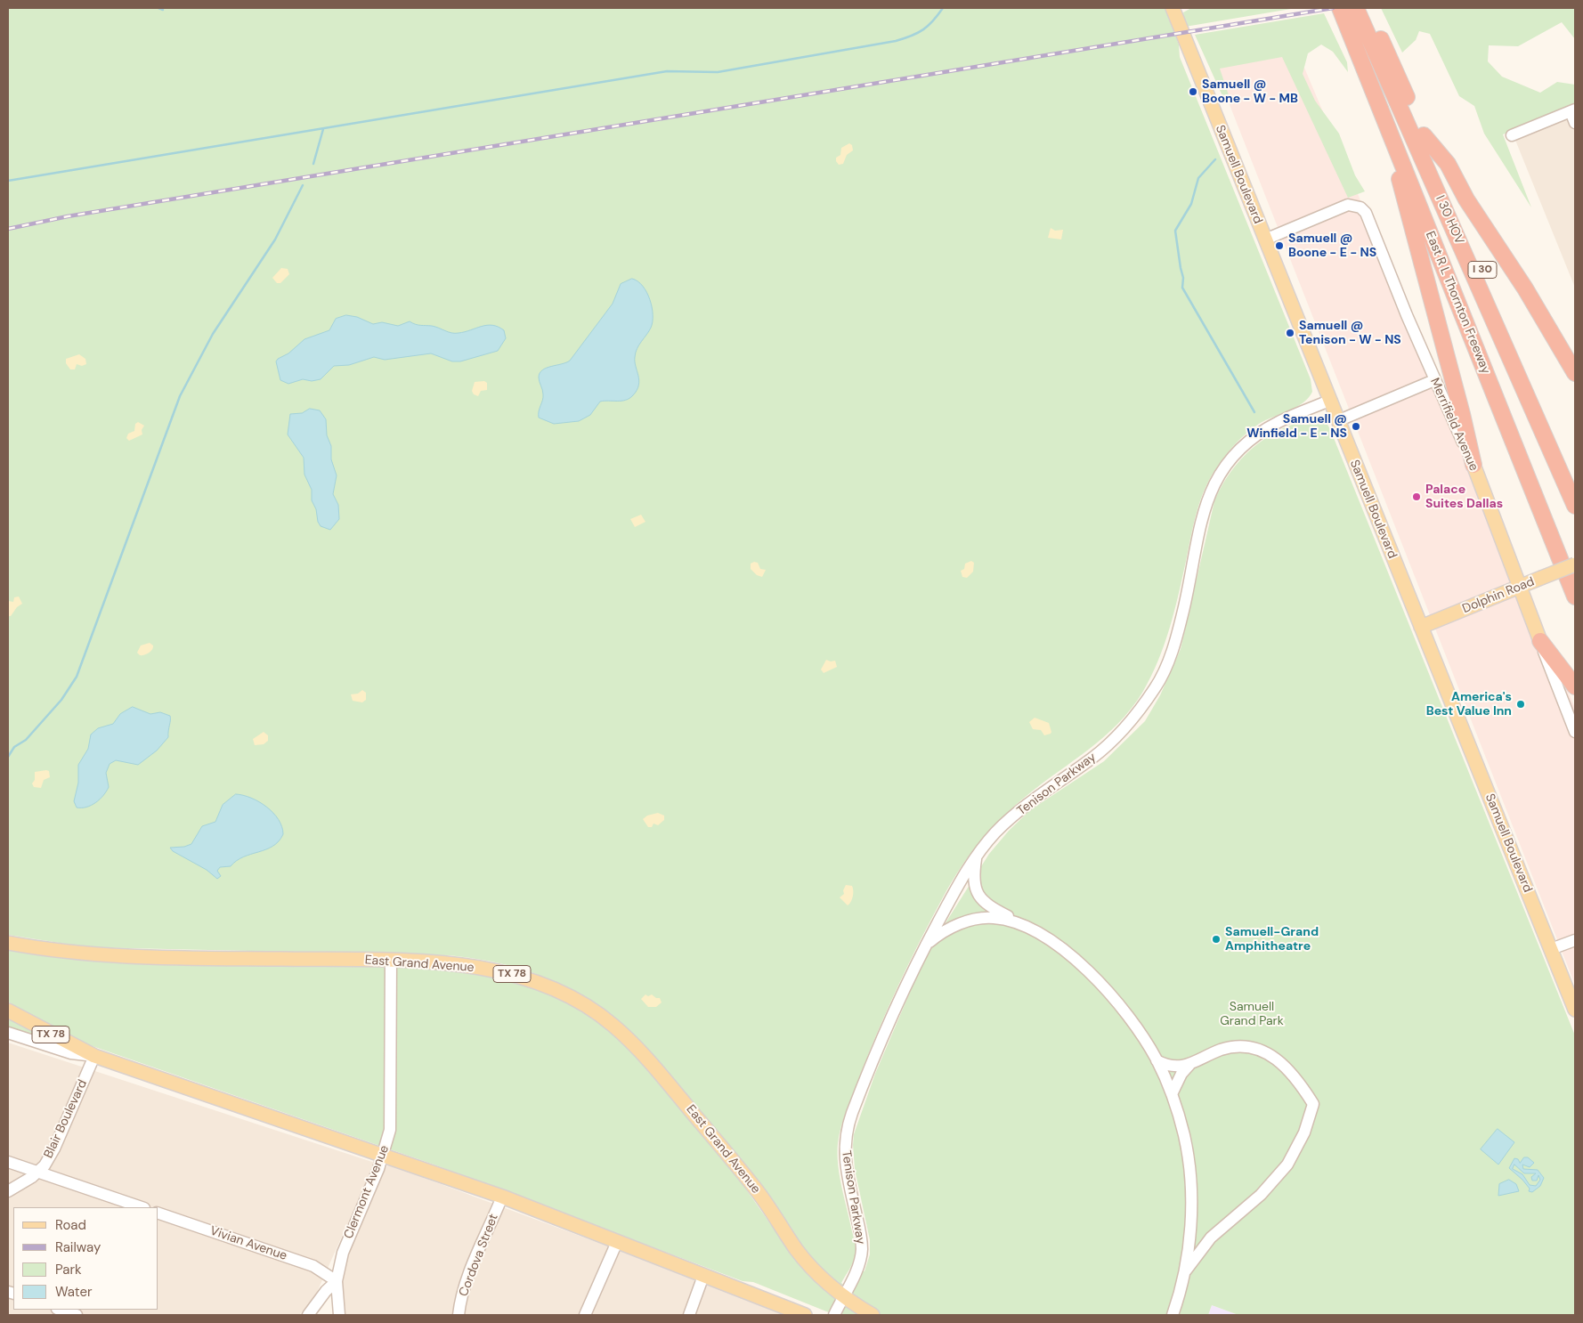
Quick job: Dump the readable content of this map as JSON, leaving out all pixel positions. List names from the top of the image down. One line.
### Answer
{"streets":{"highway":["I 30 HOV","I 30","East R L Thornton Freeway"],"main road":["Samuell Boulevard","Merrifield Avenue","Dolphin Road","East Grand Avenue","TX 78"],"street":["Tenison Parkway","Blair Boulevard","Clermont Avenue","Vivian Avenue","Cordova Street"]},"crossings":[["Samuell Boulevard","Merrifield Avenue"],["Samuell Boulevard","Dolphin Road"],["Samuell Boulevard","Tenison Parkway"],["I 30 HOV","I 30"],["Merrifield Avenue","Dolphin Road"],["Tenison Parkway","East Grand Avenue"],["East Grand Avenue","Clermont Avenue"],["TX 78","Blair Boulevard"],["TX 78","Clermont Avenue"],["TX 78","Cordova Street"],["Clermont Avenue","Vivian Avenue"]],"parks":["Samuell Grand Park"],"places":["Samuell @ Boone - W - MB","Samuell @ Boone - E - NS","Samuell @ Tenison - W - NS","Samuell @ Winfield - E - NS","Palace Suites Dallas","America's Best Value Inn","Samuell-Grand Amphitheatre"],"legend":["Road","Railway","Park","Water"]}
